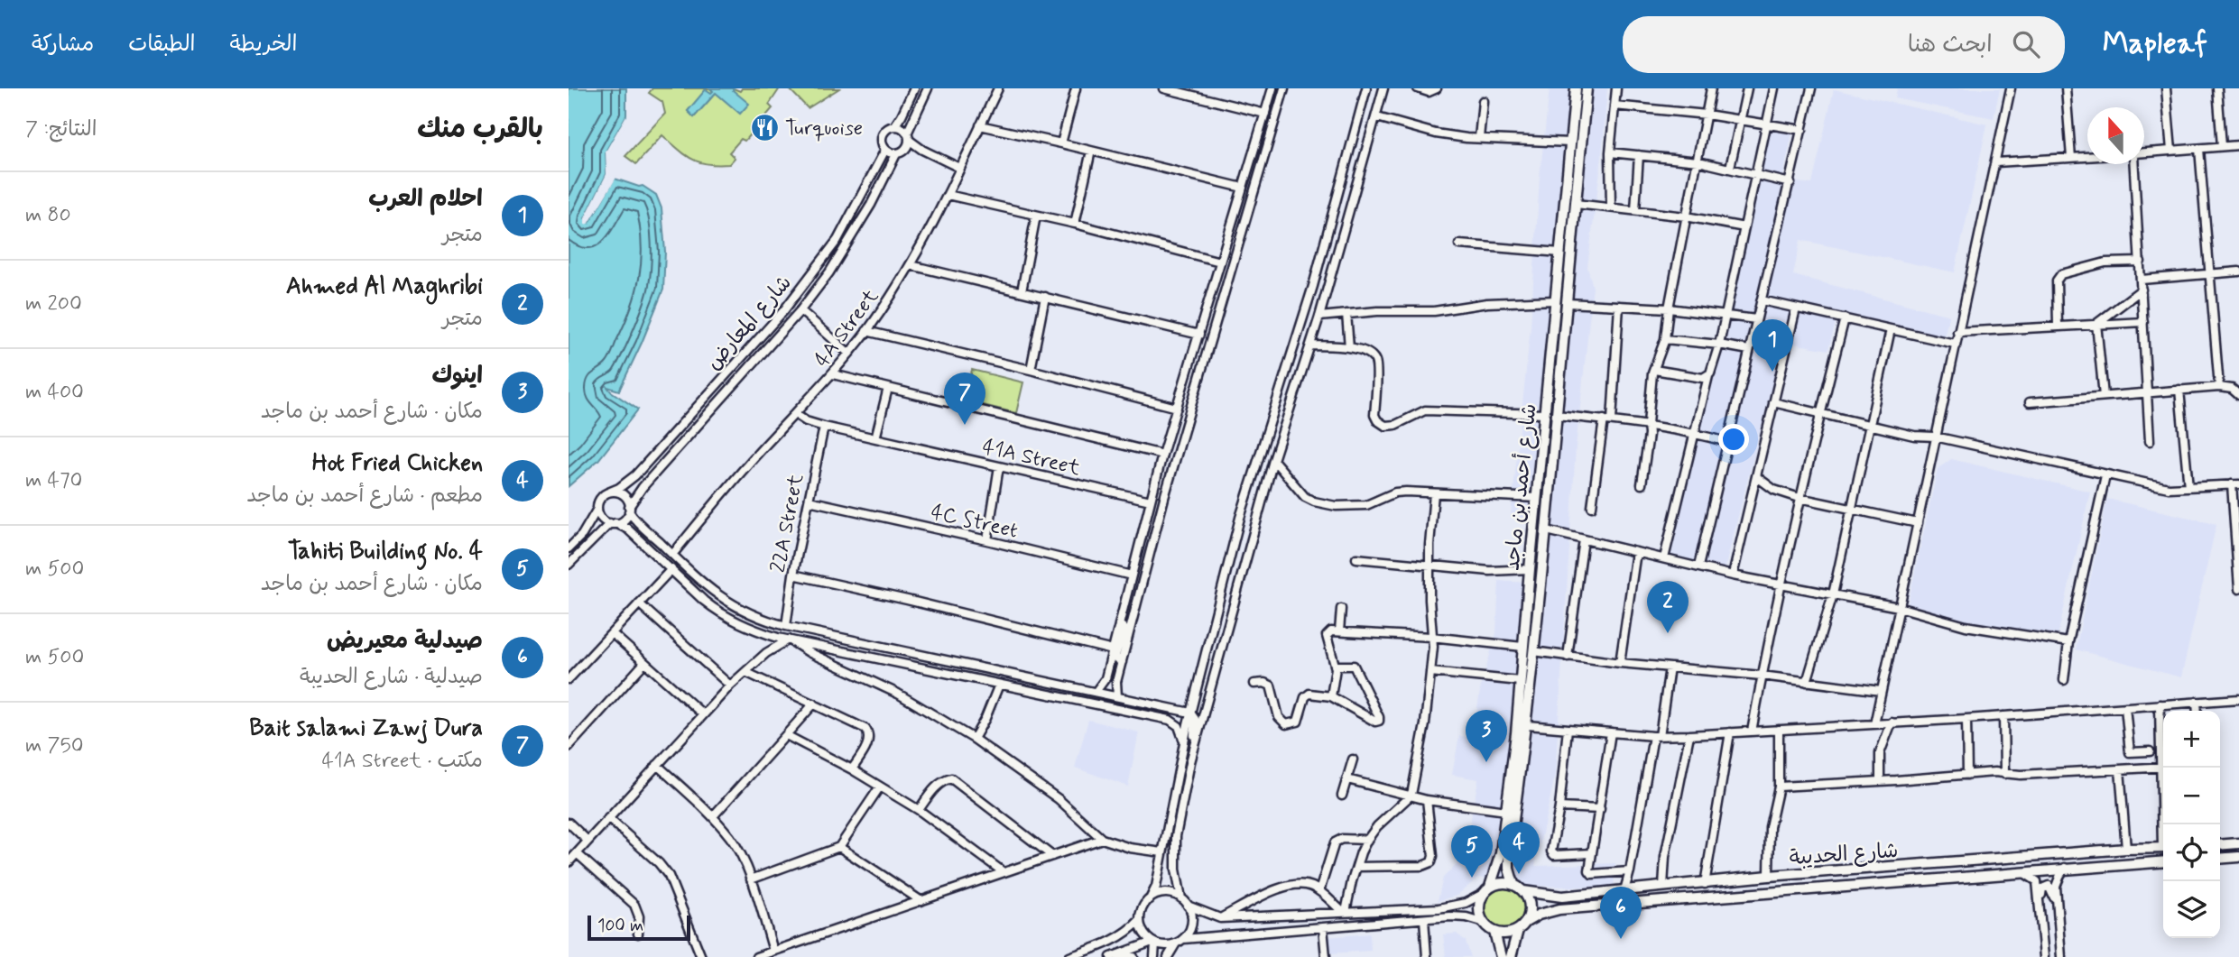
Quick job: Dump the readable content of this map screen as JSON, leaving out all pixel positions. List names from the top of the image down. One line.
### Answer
{"streets":{"main road":["شارع أحمد بن ماجد","شارع الحديبة"],"street":["شارع المعارض","4A Street","41A Street","4C Street","22A Street"]},"crossings":[["4A Street","41A Street"],["41A Street","22A Street"],["شارع أحمد بن ماجد","شارع الحديبة"],["4C Street","22A Street"]],"places":{"restaurant":["Turquoise"]},"scale_bar":"100 m","north":"top","page":{"header":"Mapleaf","search":"ابحث هنا","nav":["الخريطة","الطبقات","مشاركة"],"heading":["بالقرب منك","النتائج: 7"],"list":[{"mark":"1","name":"احلام العرب","note":"متجر","value":"80 m"},{"mark":"2","name":"Ahmed Al Maghribi","note":"متجر","value":"200 m"},{"mark":"3","name":"اينوك","note":"مكان · شارع أحمد بن ماجد","value":"400 m"},{"mark":"4","name":"Hot Fried Chicken","note":"مطعم · شارع أحمد بن ماجد","value":"470 m"},{"mark":"5","name":"Tahiti Building No. 4","note":"مكان · شارع أحمد بن ماجد","value":"500 m"},{"mark":"6","name":"صيدلية معيريض","note":"صيدلية · شارع الحديبة","value":"500 m"},{"mark":"7","name":"Bait salami Zawj Dura","note":"مكتب · 41A Street","value":"750 m"}],"pins":["1","7","2","3","4","5","6"],"map_buttons":["+","−"],"scale":"100 m"}}
